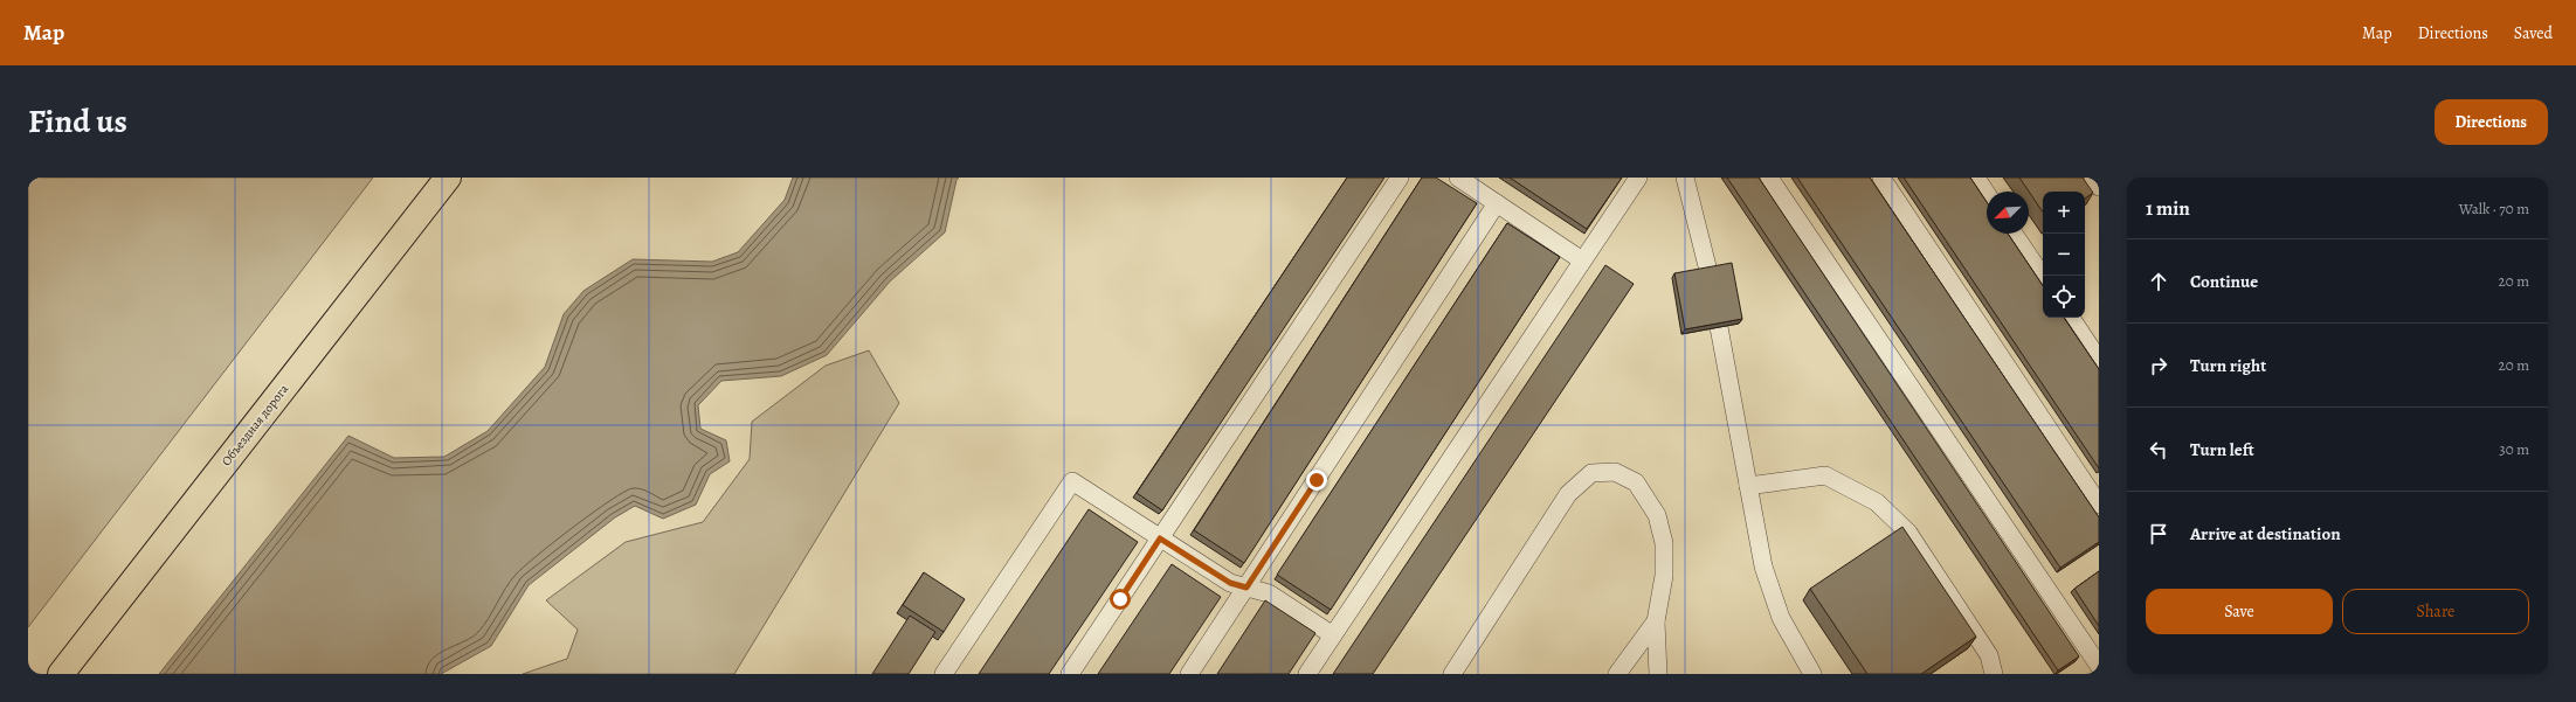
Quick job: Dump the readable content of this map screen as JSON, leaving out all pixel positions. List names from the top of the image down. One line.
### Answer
{"streets":{"main road":["Объездная дорога"]},"north":"bottom left","page":{"header":"Map","nav":["Map","Directions","Saved"],"title":"Find us","buttons":["Directions",["Save","Share"]],"heading":["1 min","Walk · 70 m"],"map_buttons":["+","−"],"list":[["Continue","20 m"],["Turn right","20 m"],["Turn left","30 m"],"Arrive at destination"]}}
